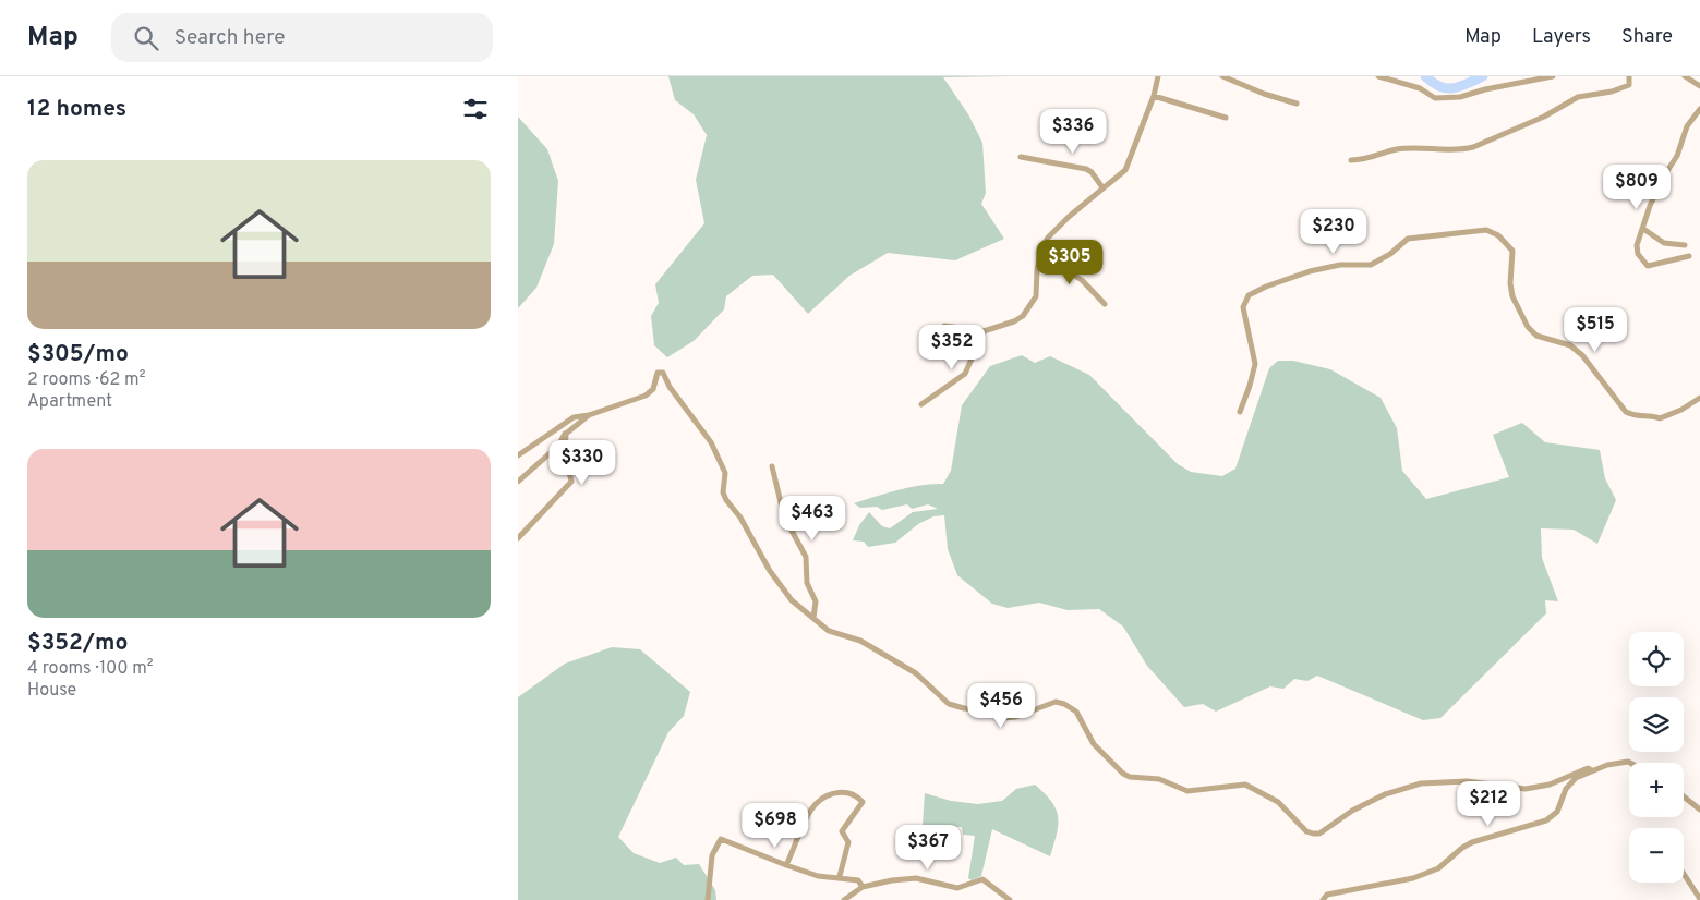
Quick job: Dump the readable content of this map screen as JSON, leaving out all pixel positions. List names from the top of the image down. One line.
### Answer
{"page":{"header":"Map","search":"Search here","nav":["Map","Layers","Share"],"heading":"12 homes","price":["$336","$809","$230","$305","$515","$352","$330","$463","$456","$212","$698","$367"],"list":[{"name":"$305/mo","note":"2 rooms · 62 m² · Apartment"},{"name":"$352/mo","note":"4 rooms · 100 m² · House"}],"map_buttons":["+","−"]}}
